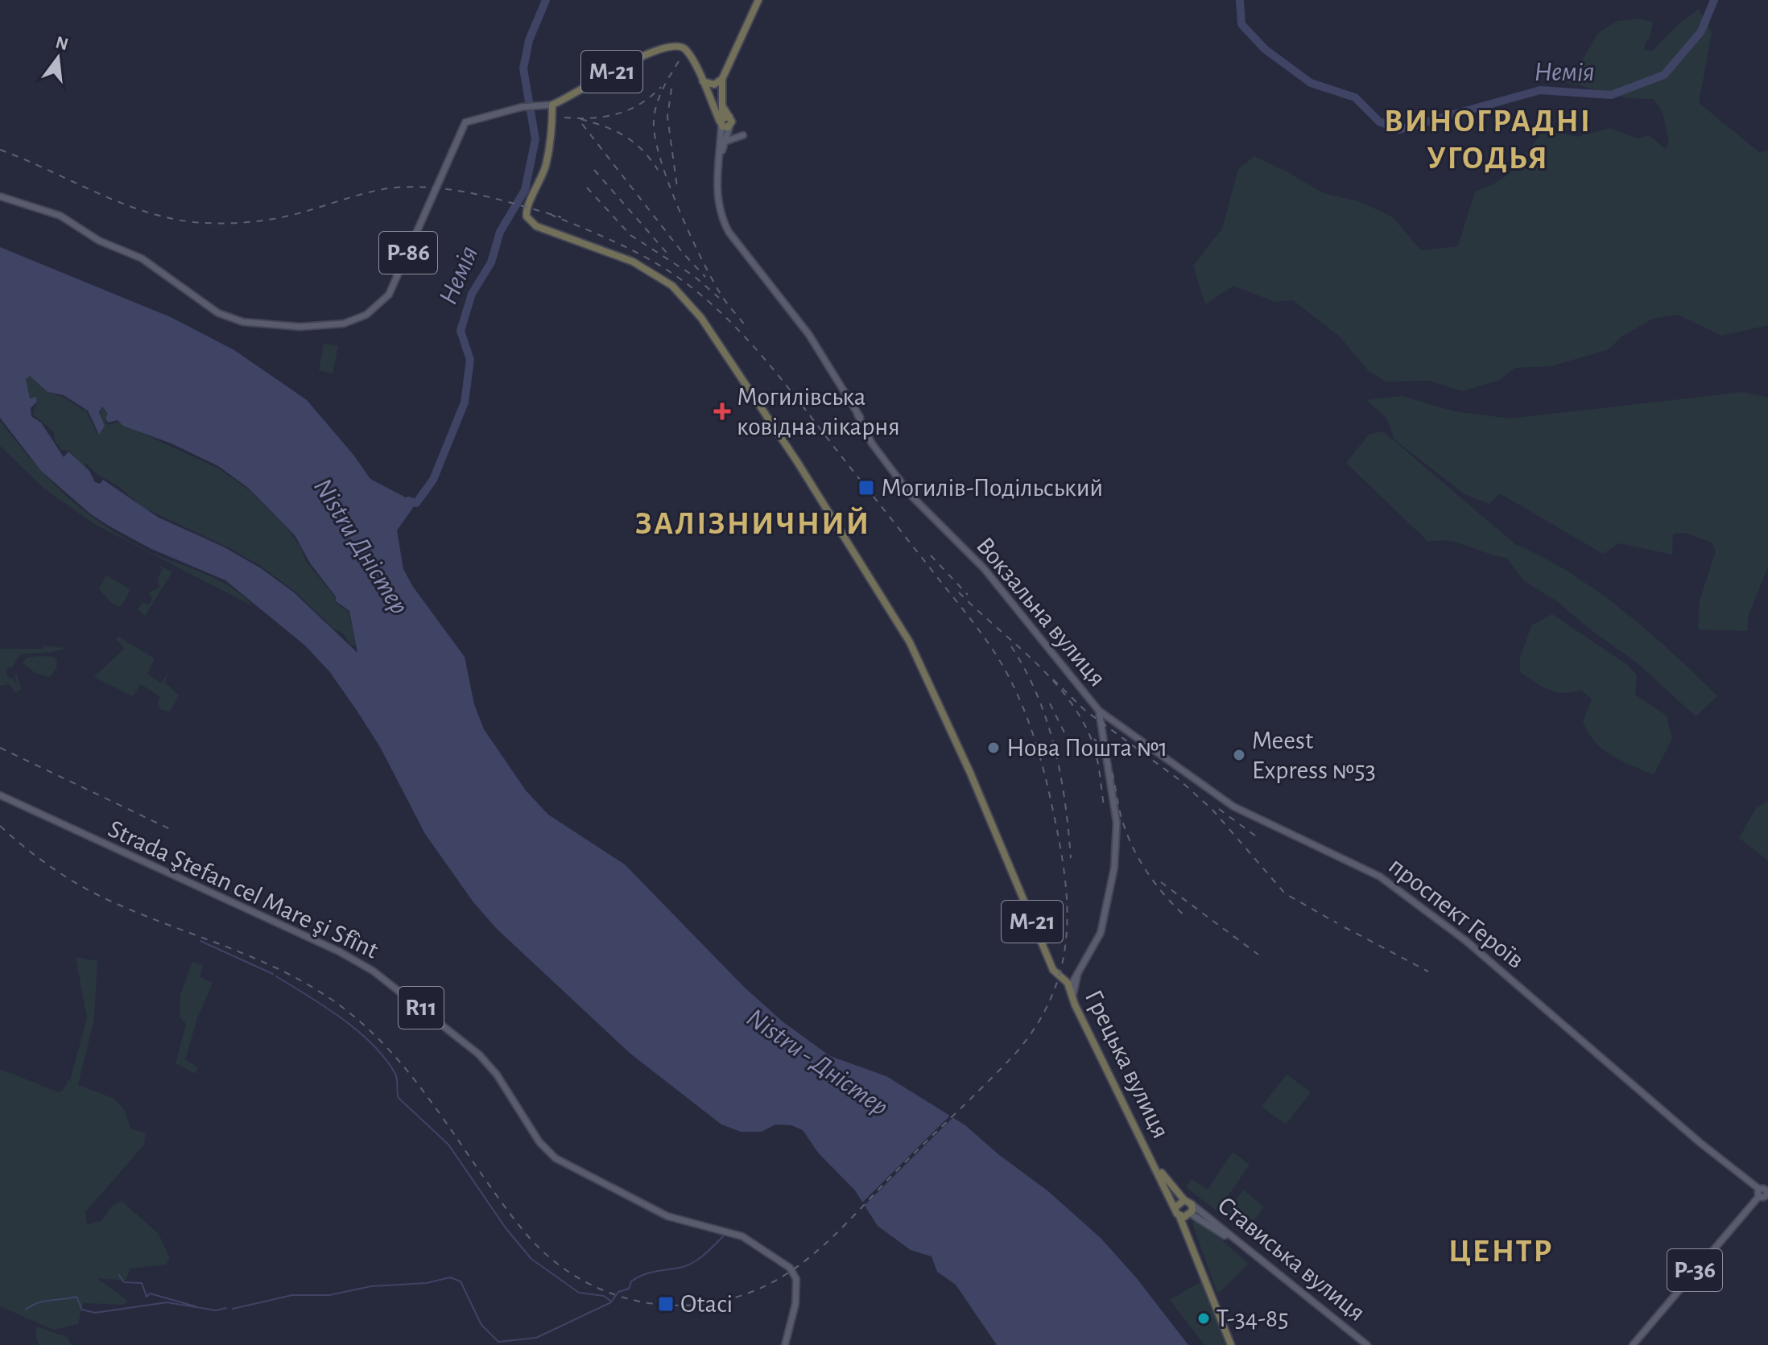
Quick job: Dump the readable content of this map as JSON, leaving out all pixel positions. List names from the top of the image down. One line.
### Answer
{"streets":{"highway":["М-21","Вокзальна вулиця","Грецька вулиця"],"main road":["Р-86","Strada Ştefan cel Mare şi Sfînt","проспект Героїв","R11","Стависька вулиця","Р-36"]},"crossings":[["М-21","Р-86"],["М-21","Вокзальна вулиця"],["М-21","Грецька вулиця"],["М-21","Стависька вулиця"],["Р-86","Вокзальна вулиця"],["Вокзальна вулиця","проспект Героїв"],["Вокзальна вулиця","Грецька вулиця"],["проспект Героїв","Р-36"],["Грецька вулиця","Стависька вулиця"]],"districts":["ВИНОГРАДНІ УГОДЬЯ","ЗАЛІЗНИЧНИЙ","ЦЕНТР"],"water":["Немія","Nistru Дністер","Nistru - Дністер"],"places":{"health":["Могилівська ковідна лікарня"],"transit":["Могилів-Подільський","Otaci"],"other":["Нова Пошта №1","Meest Express №53","Т-34-85"]},"north":"top"}
